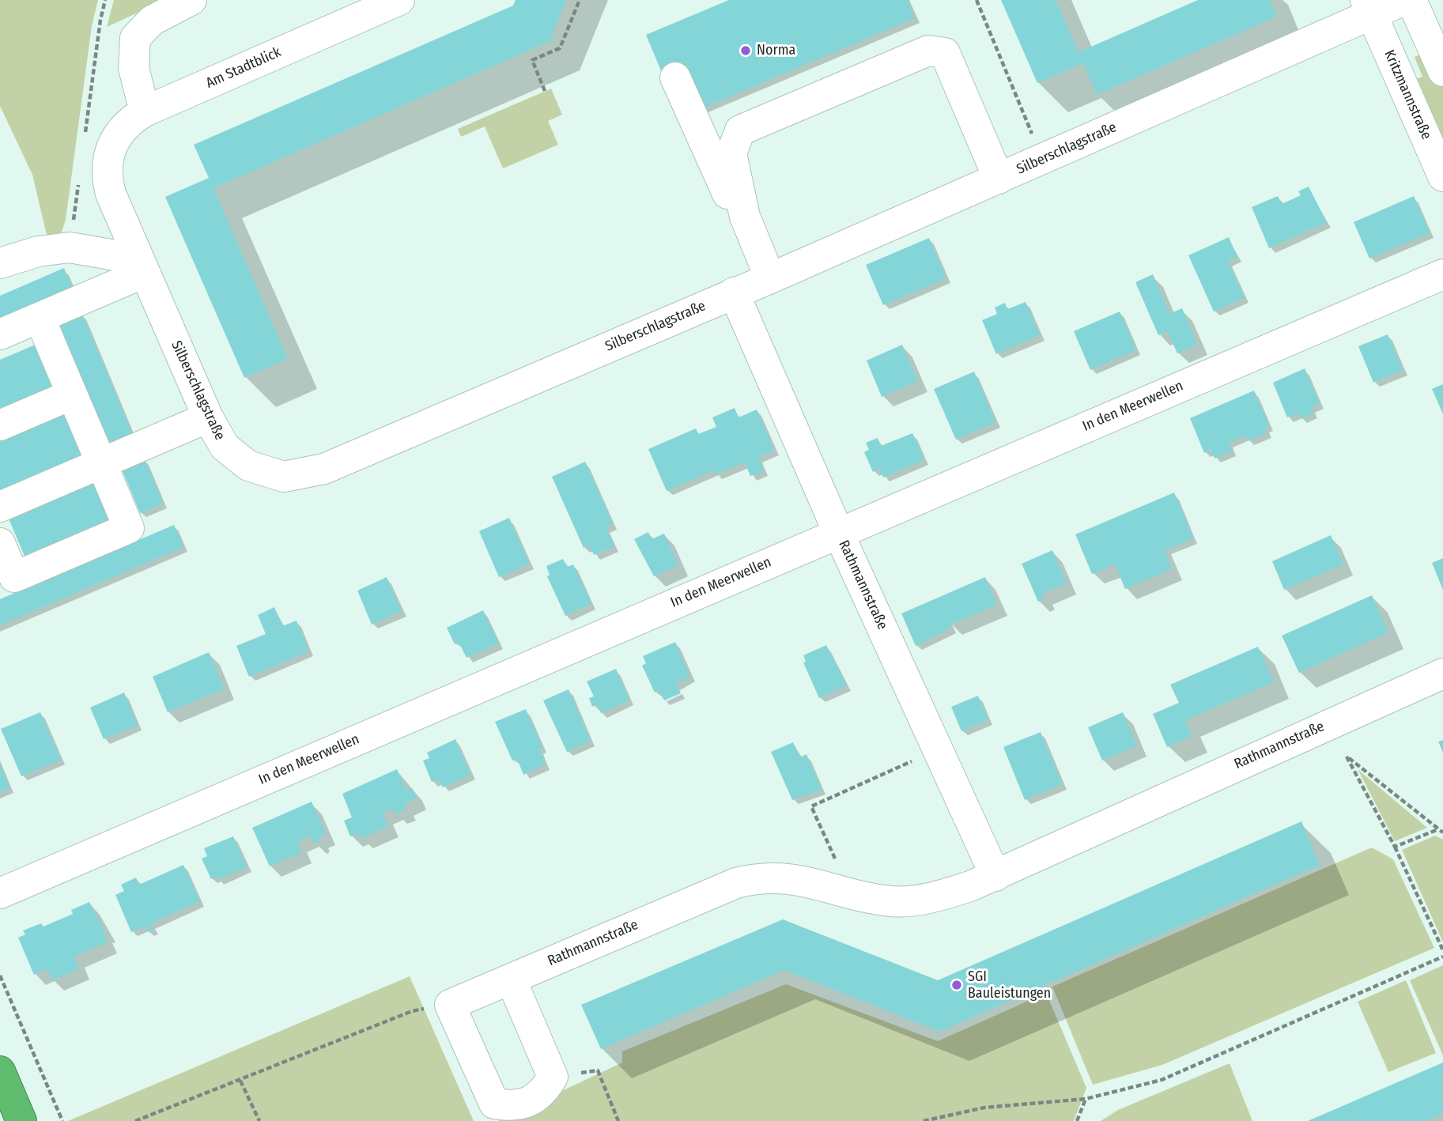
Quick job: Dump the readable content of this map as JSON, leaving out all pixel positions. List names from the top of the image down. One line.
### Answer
{"streets":{"street":["Am Stadtblick","Kritzmannstraße","Silberschlagstraße","In den Meerwellen","Rathmannstraße"]},"crossings":[["Am Stadtblick","Silberschlagstraße"],["Kritzmannstraße","Silberschlagstraße"],["Silberschlagstraße","Rathmannstraße"],["In den Meerwellen","Rathmannstraße"]],"places":["Norma","SGI Bauleistungen"]}
